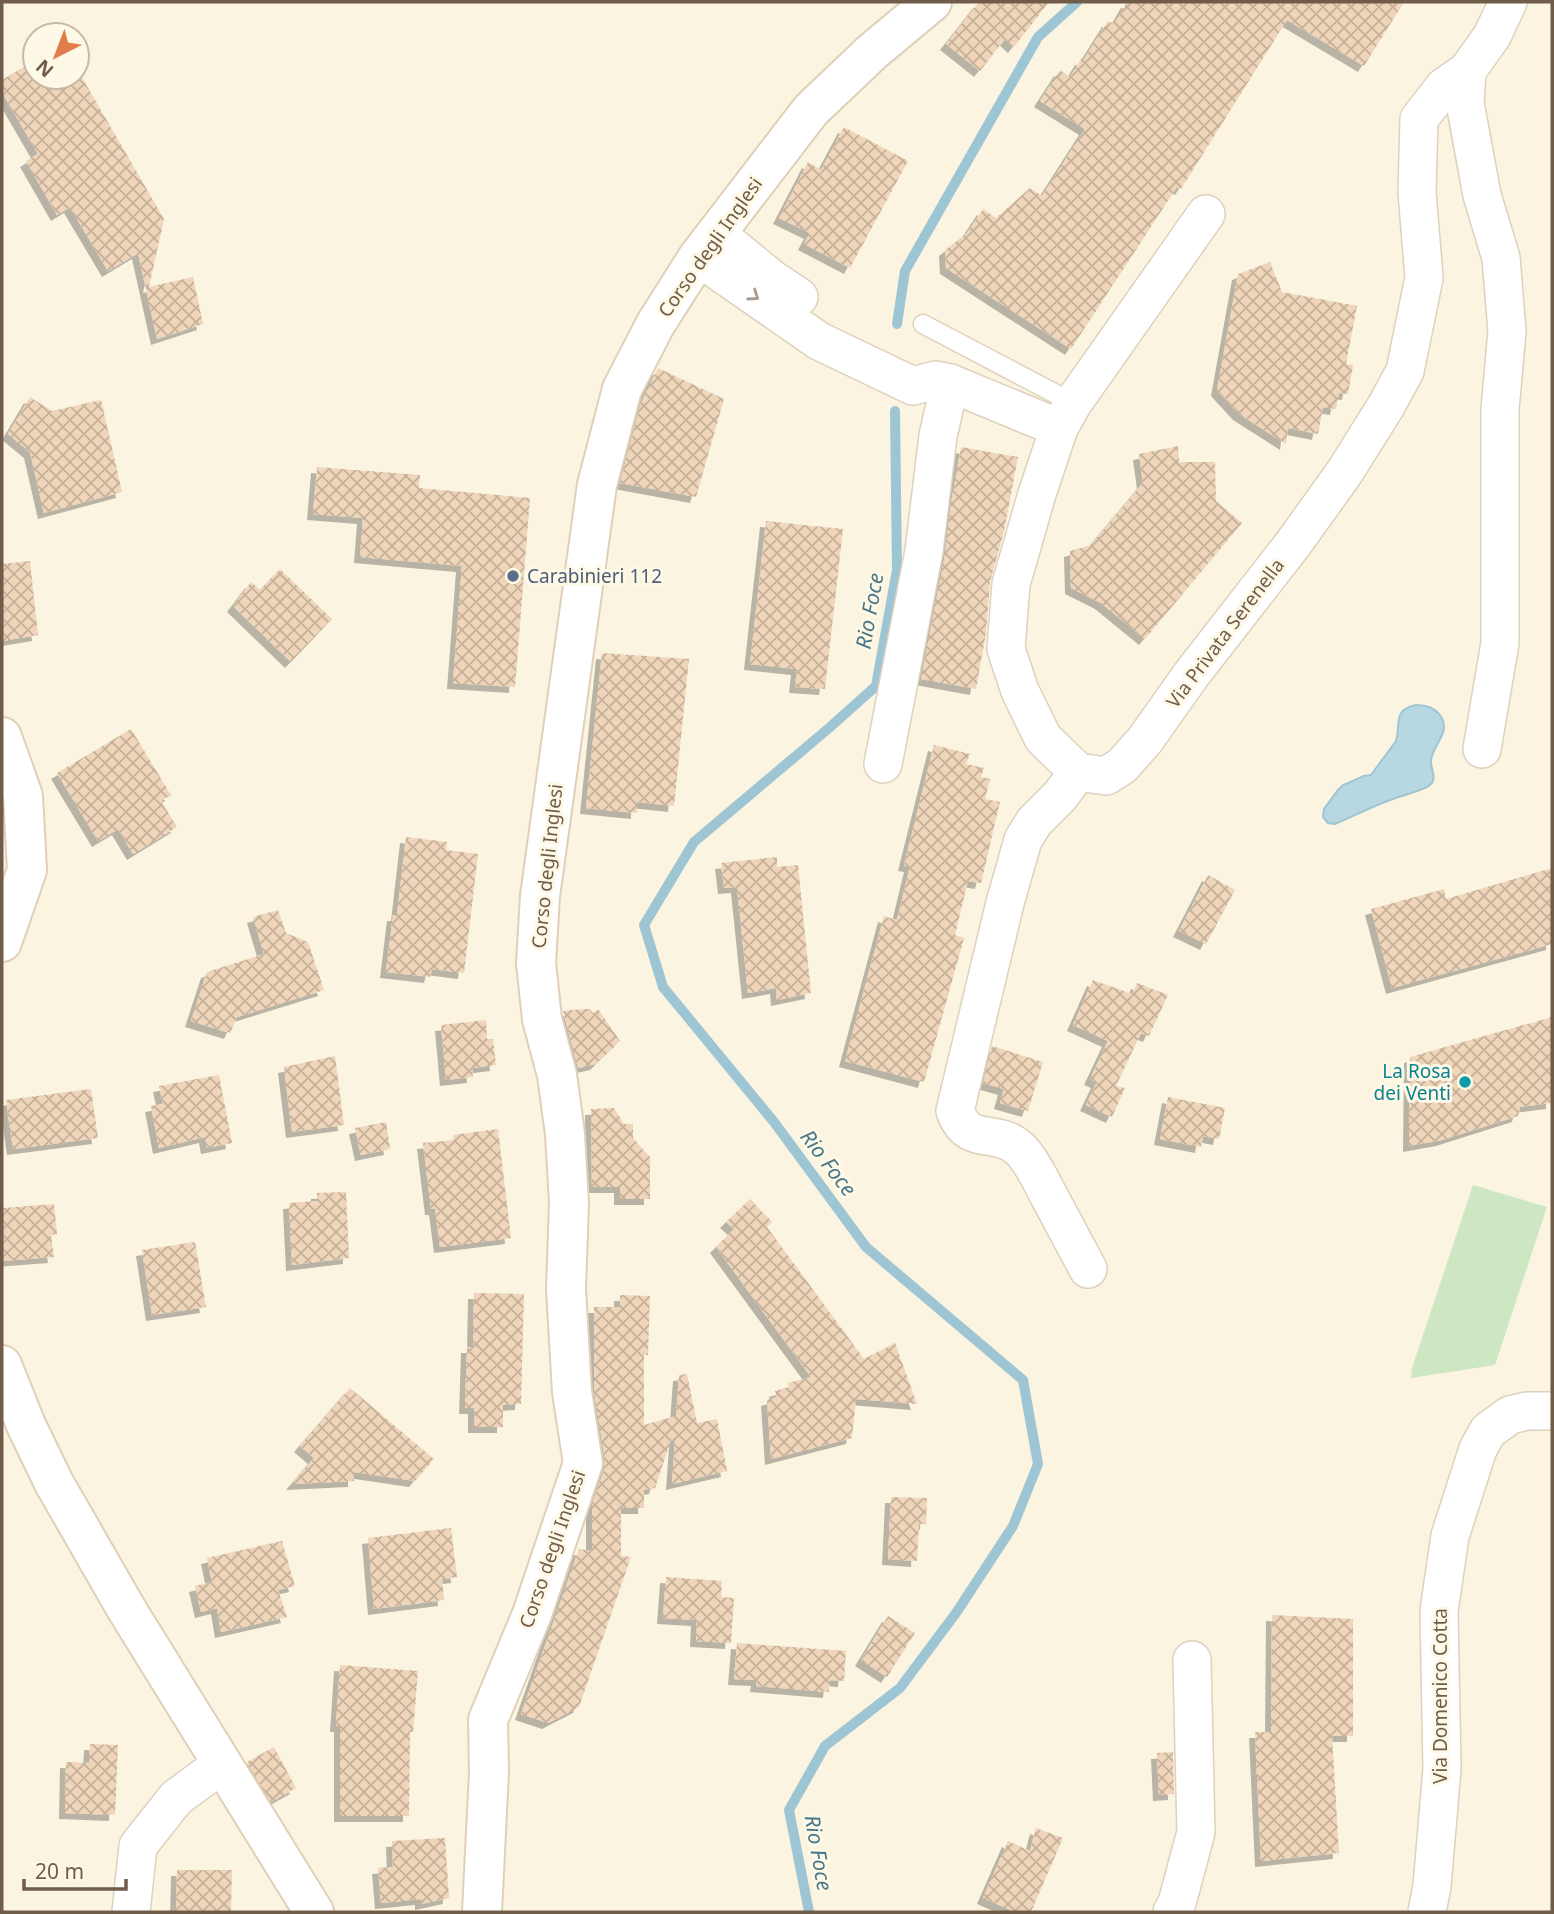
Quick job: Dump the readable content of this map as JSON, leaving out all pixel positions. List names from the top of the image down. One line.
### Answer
{"streets":{"main road":["Corso degli Inglesi"],"street":["Via Privata Serenella","Via Domenico Cotta"]},"water":["Rio Foce"],"places":["Carabinieri 112","La Rosa dei Venti"],"scale_bar":"20 m","north":"bottom left"}
